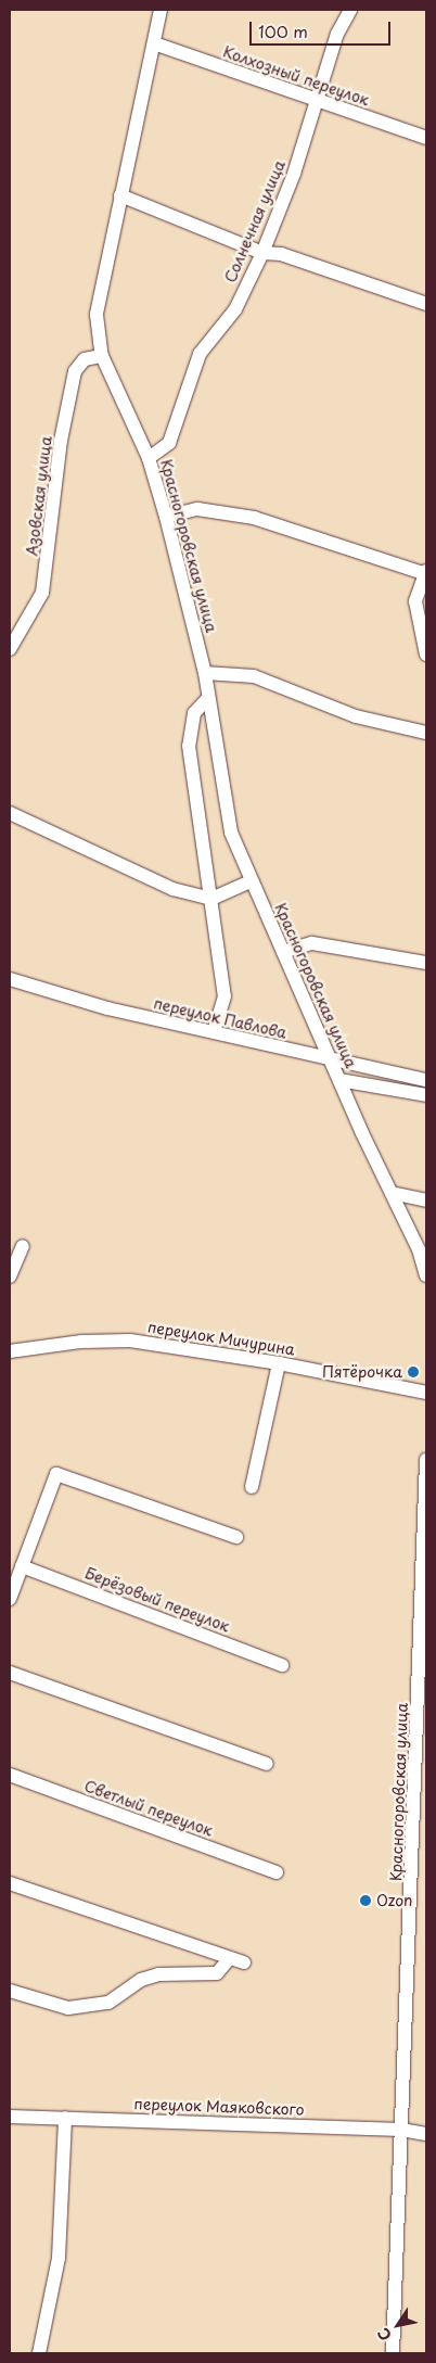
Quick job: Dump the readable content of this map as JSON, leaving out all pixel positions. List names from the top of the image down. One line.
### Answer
{"streets":{"street":["Колхозный переулок","Солнечная улица","Азовская улица","Красногоровская улица","переулок Павлова","переулок Мичурина","Берёзовый переулок","Светлый переулок","переулок Маяковского"]},"crossings":[["Колхозный переулок","Солнечная улица"],["Солнечная улица","Красногоровская улица"],["Азовская улица","Красногоровская улица"],["Красногоровская улица","переулок Павлова"],["Красногоровская улица","переулок Маяковского"]],"places":["Пятёрочка","Ozon"],"scale_bar":"100 m","north":"bottom left"}
